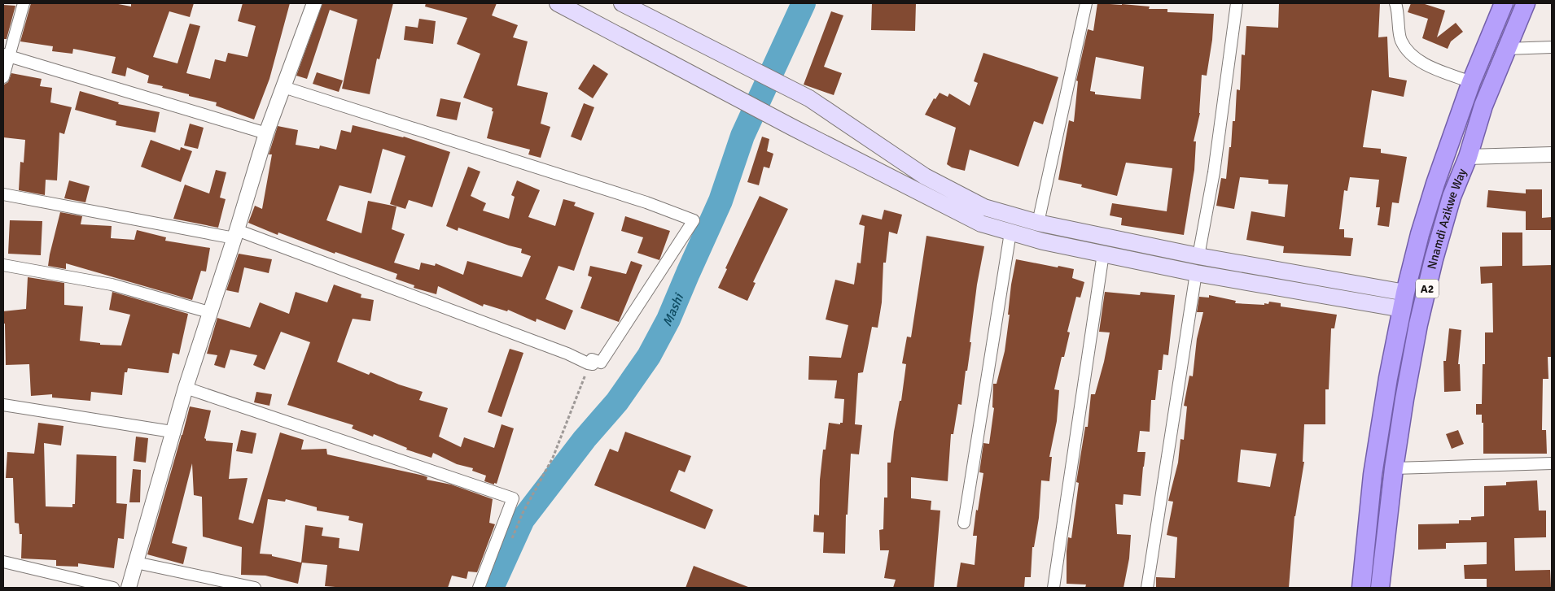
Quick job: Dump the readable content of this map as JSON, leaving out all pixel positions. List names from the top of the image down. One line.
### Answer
{"streets":{"highway":["Nnamdi Azikwe Way","A2"]},"water":["Mashi"]}
